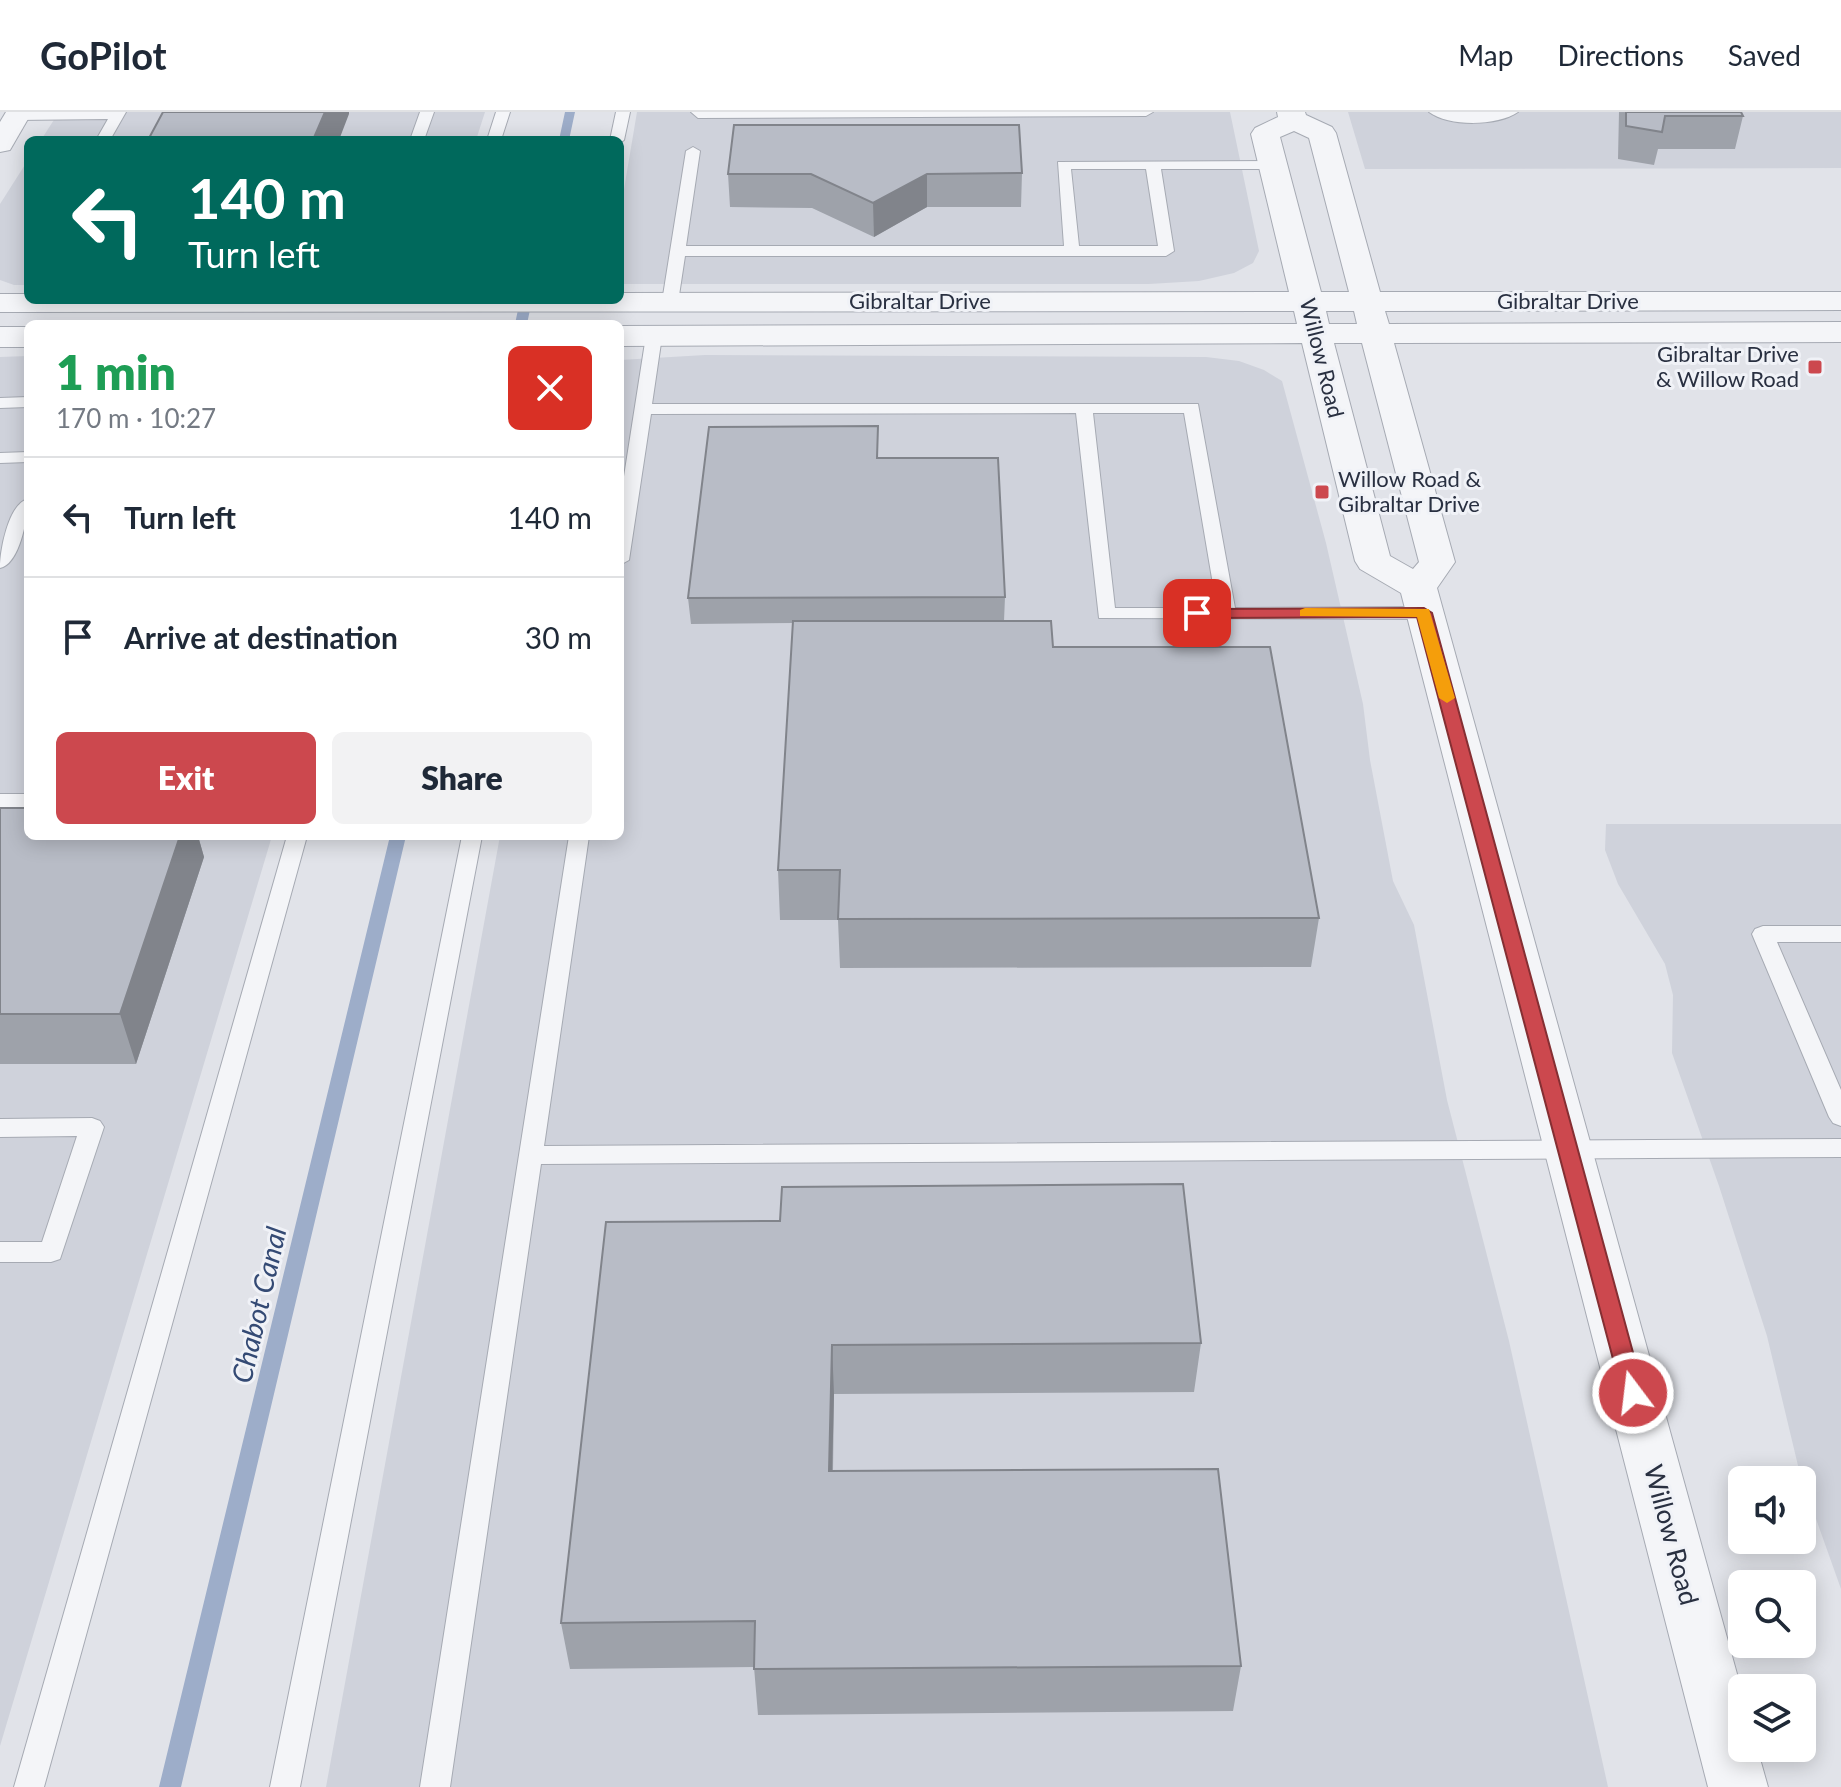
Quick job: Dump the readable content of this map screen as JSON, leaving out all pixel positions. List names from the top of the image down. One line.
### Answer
{"streets":{"street":["Gibraltar Drive","Willow Road"]},"crossings":[["Gibraltar Drive","Willow Road"]],"water":["Chabot Canal"],"places":{"transit":["Gibraltar Drive & Willow Road","Willow Road & Gibraltar Drive"]},"page":{"header":"GoPilot","nav":["Map","Directions","Saved"],"turn":["140 m","Turn left"],"heading":["1 min","170 m · 10:27"],"list":[{"name":"Turn left","value":"140 m"},{"name":"Arrive at destination","value":"30 m"}],"buttons":["Exit","Share"]}}
